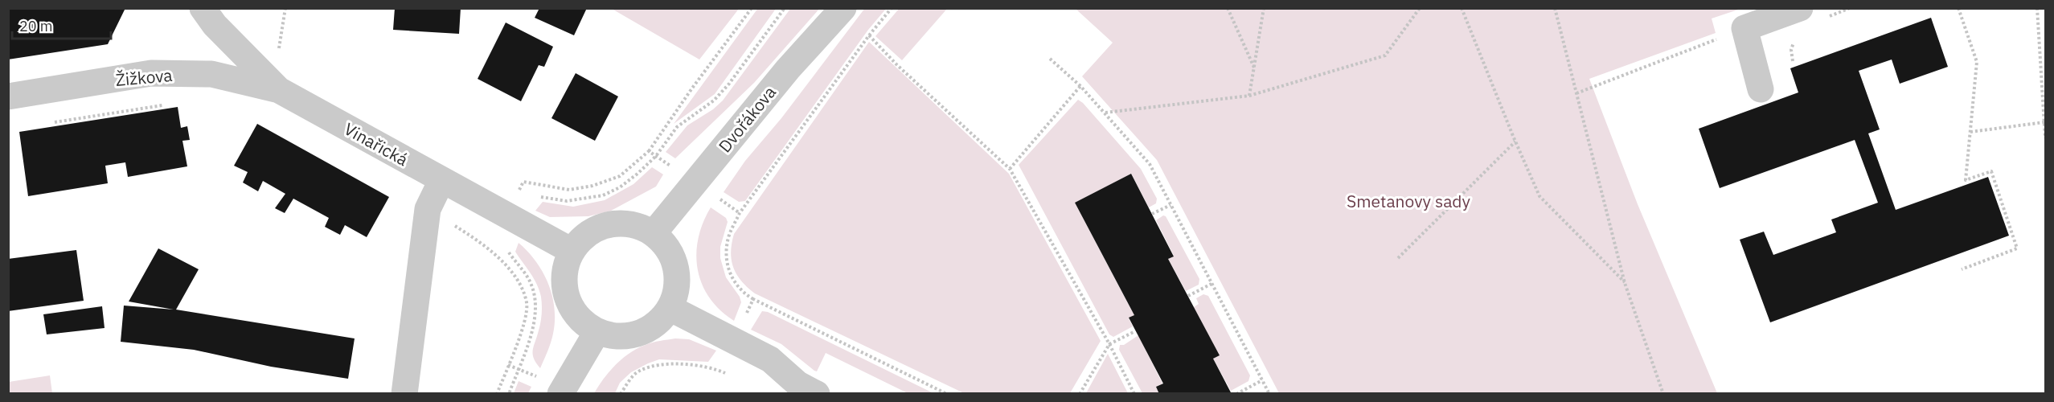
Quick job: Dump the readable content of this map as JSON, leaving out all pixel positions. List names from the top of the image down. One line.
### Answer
{"streets":{"street":["Žižkova","Dvořákova","Vinařická"]},"crossings":[["Žižkova","Vinařická"],["Dvořákova","Vinařická"]],"parks":["Smetanovy sady"],"scale_bar":"20 m"}
